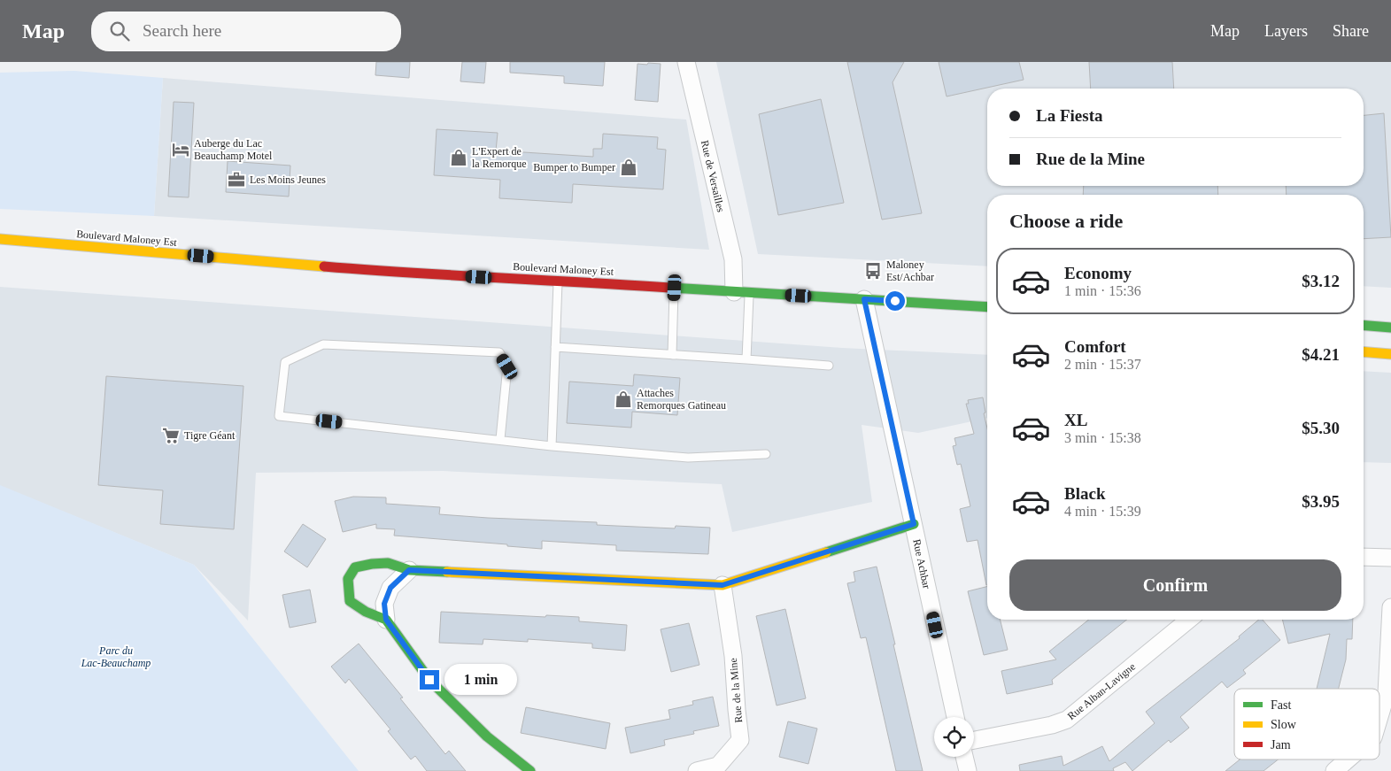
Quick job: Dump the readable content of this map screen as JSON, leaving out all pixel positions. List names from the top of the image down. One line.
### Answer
{"streets":{"main road":["Boulevard Maloney Est"],"street":["Rue de Versailles","Rue Achbar","Rue de la Mine","Rue Alban-Lavigne"]},"crossings":[["Rue de Versailles","Boulevard Maloney Est"],["Boulevard Maloney Est","Rue Achbar"]],"parks":["Parc du Lac-Beauchamp"],"places":{"hotel":["Auberge du Lac Beauchamp Motel"],"shop":["L'Expert de la Remorque","Bumper to Bumper","Attaches Remorques Gatineau"],"office":["Les Moins Jeunes"],"bus stop":["Maloney Est/Achbar"],"supermarket":["Tigre Géant"]},"legend":["Fast","Slow","Jam"],"page":{"header":"Map","search":"Search here","nav":["Map","Layers","Share"],"banner":["La Fiesta","Rue de la Mine"],"heading":"Choose a ride","list":[{"name":"Economy","note":"1 min · 15:36","value":"$3.12"},{"name":"Comfort","note":"2 min · 15:37","value":"$4.21"},{"name":"XL","note":"3 min · 15:38","value":"$5.30"},{"name":"Black","note":"4 min · 15:39","value":"$3.95"}],"buttons":"Confirm","bubble":"1 min"}}
